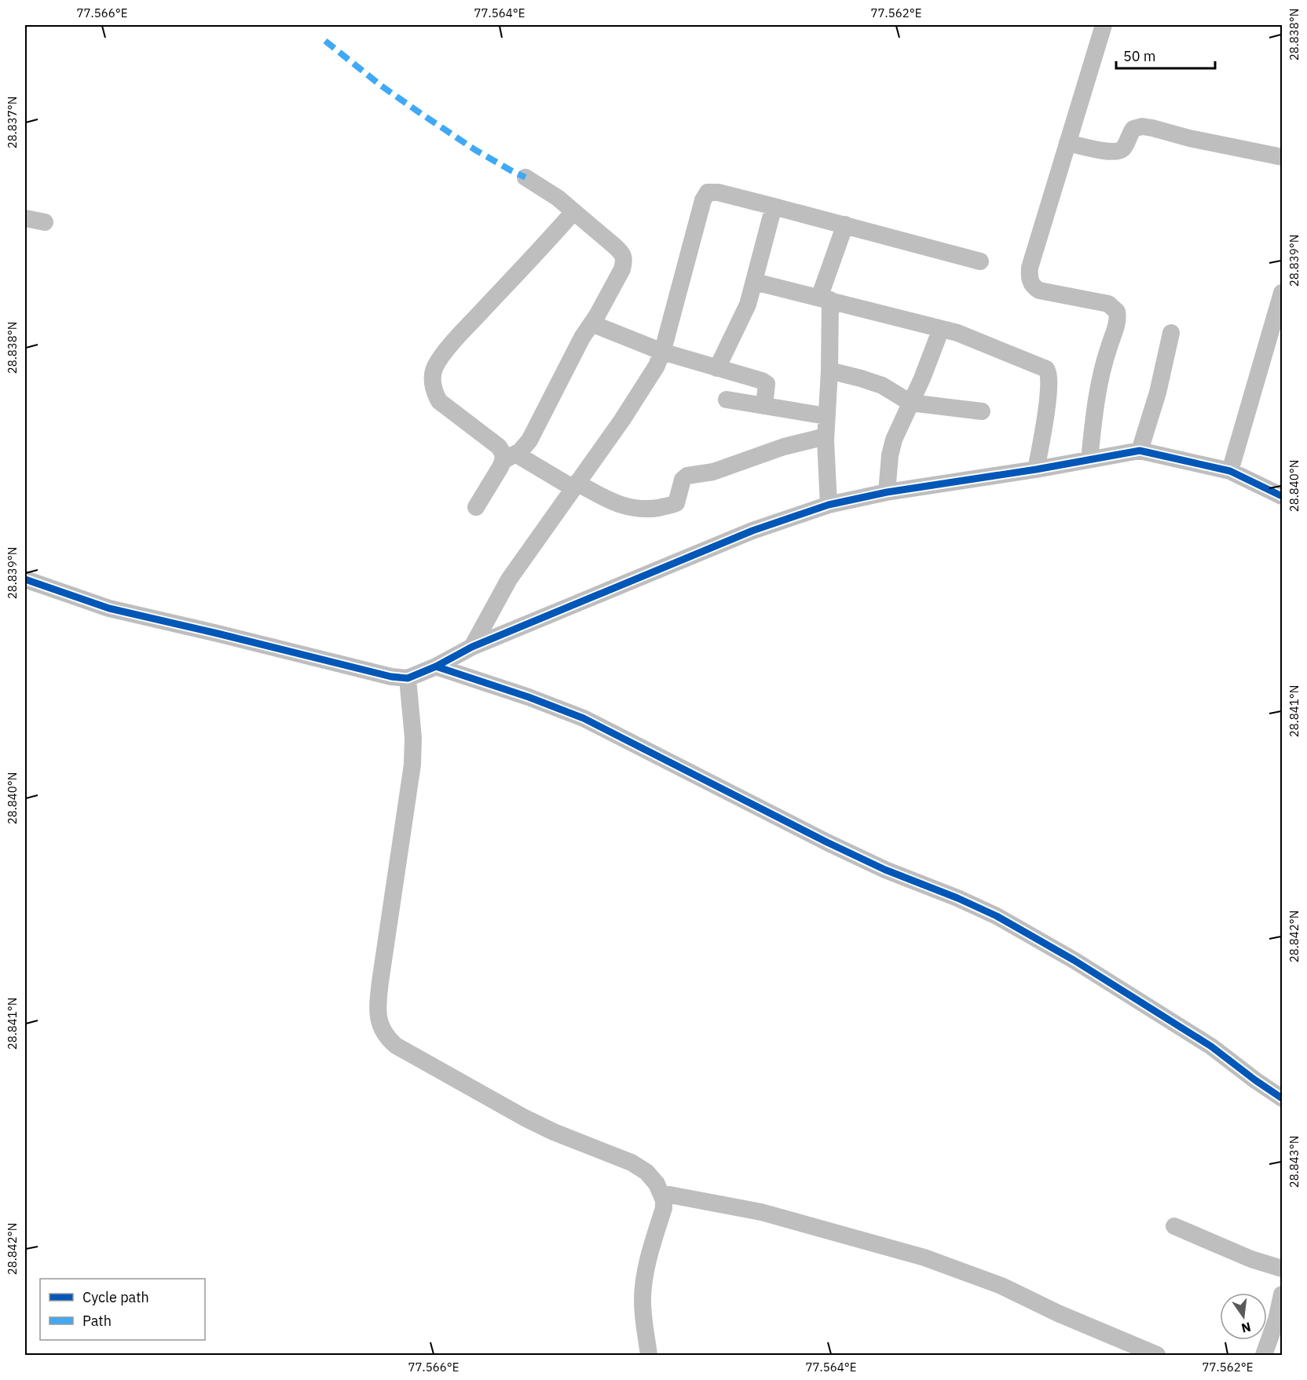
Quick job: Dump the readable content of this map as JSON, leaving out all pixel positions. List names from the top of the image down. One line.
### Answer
{"legend":["Cycle path","Path"],"scale_bar":"50 m","north":"bottom","coordinates":["77.566°E","77.564°E","77.562°E","28.838°N","28.837°N","28.839°N","28.840°N","28.841°N","28.842°N","28.843°N"]}
